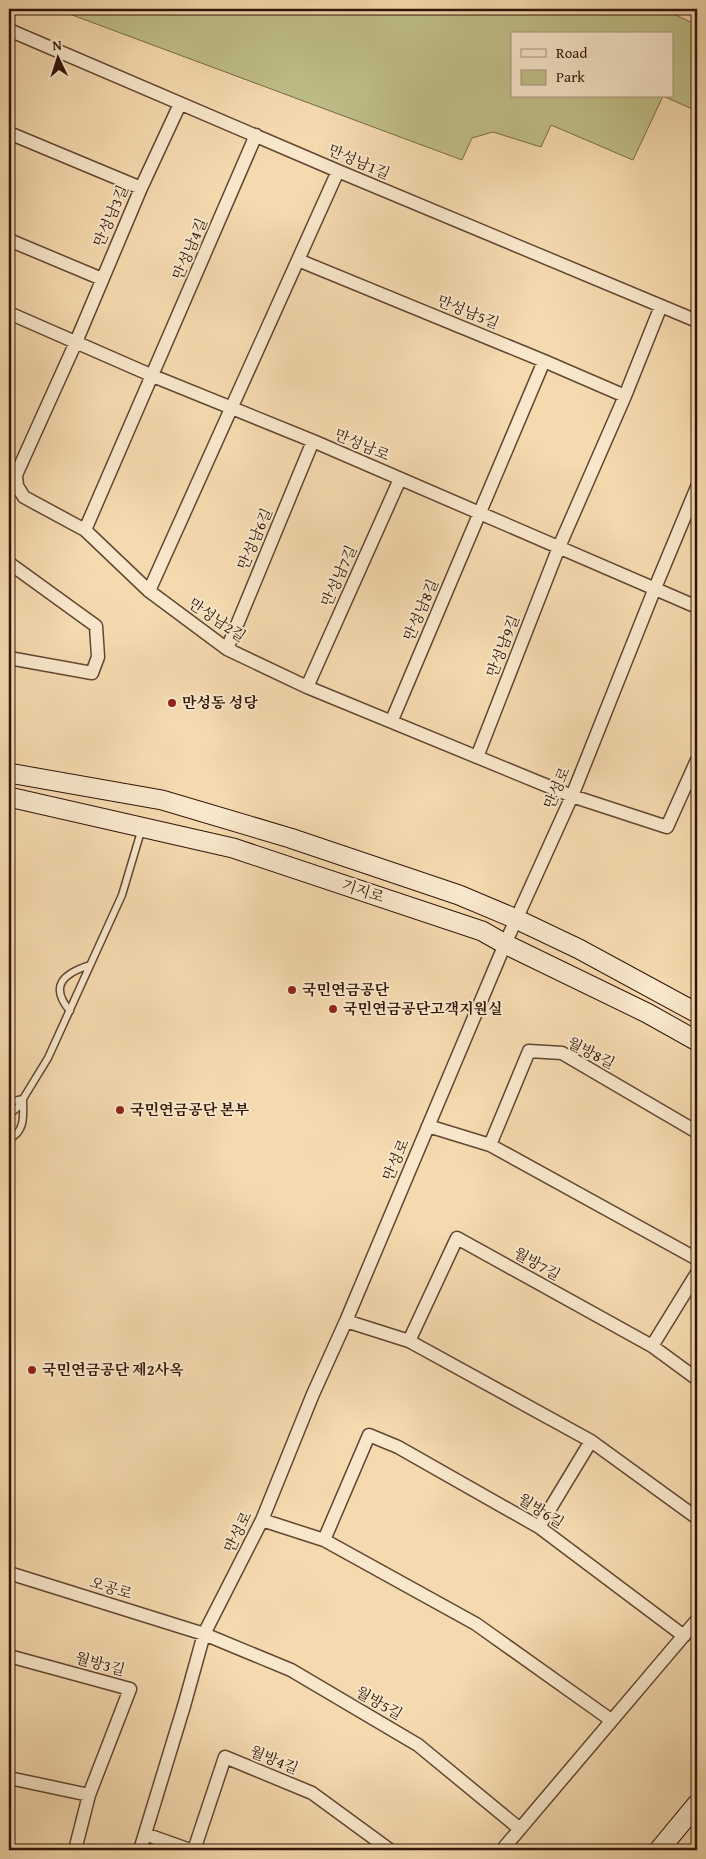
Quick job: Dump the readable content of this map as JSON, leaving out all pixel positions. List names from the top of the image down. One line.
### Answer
{"streets":{"street":["만성남1길","만성남3길","만성남4길","만성남5길","만성남로","만성남6길","만성남7길","만성남8길","만성남2길","만성남9길","만성로","기지로","월방8길","월방7길","월방6길","오공로","월방3길","월방5길","월방4길"]},"crossings":[["만성남1길","만성남3길"],["만성남1길","만성남4길"],["만성남3길","만성남로"],["만성남3길","만성남2길"],["만성남4길","만성남로"],["만성남로","만성남6길"],["만성남로","만성남7길"],["만성남로","만성남8길"],["만성남로","만성남2길"],["만성남로","만성남9길"],["만성남로","만성로"],["만성남6길","만성남2길"],["만성남7길","만성남2길"],["만성남8길","만성남2길"],["만성남2길","만성남9길"],["만성남2길","만성로"],["만성로","기지로"],["만성로","오공로"],["만성로","월방5길"],["오공로","월방5길"]],"places":["만성동 성당","국민연금공단","국민연금공단고객지원실","국민연금공단 본부","국민연금공단 제2사옥"],"legend":["Road","Park"],"north":"top"}
